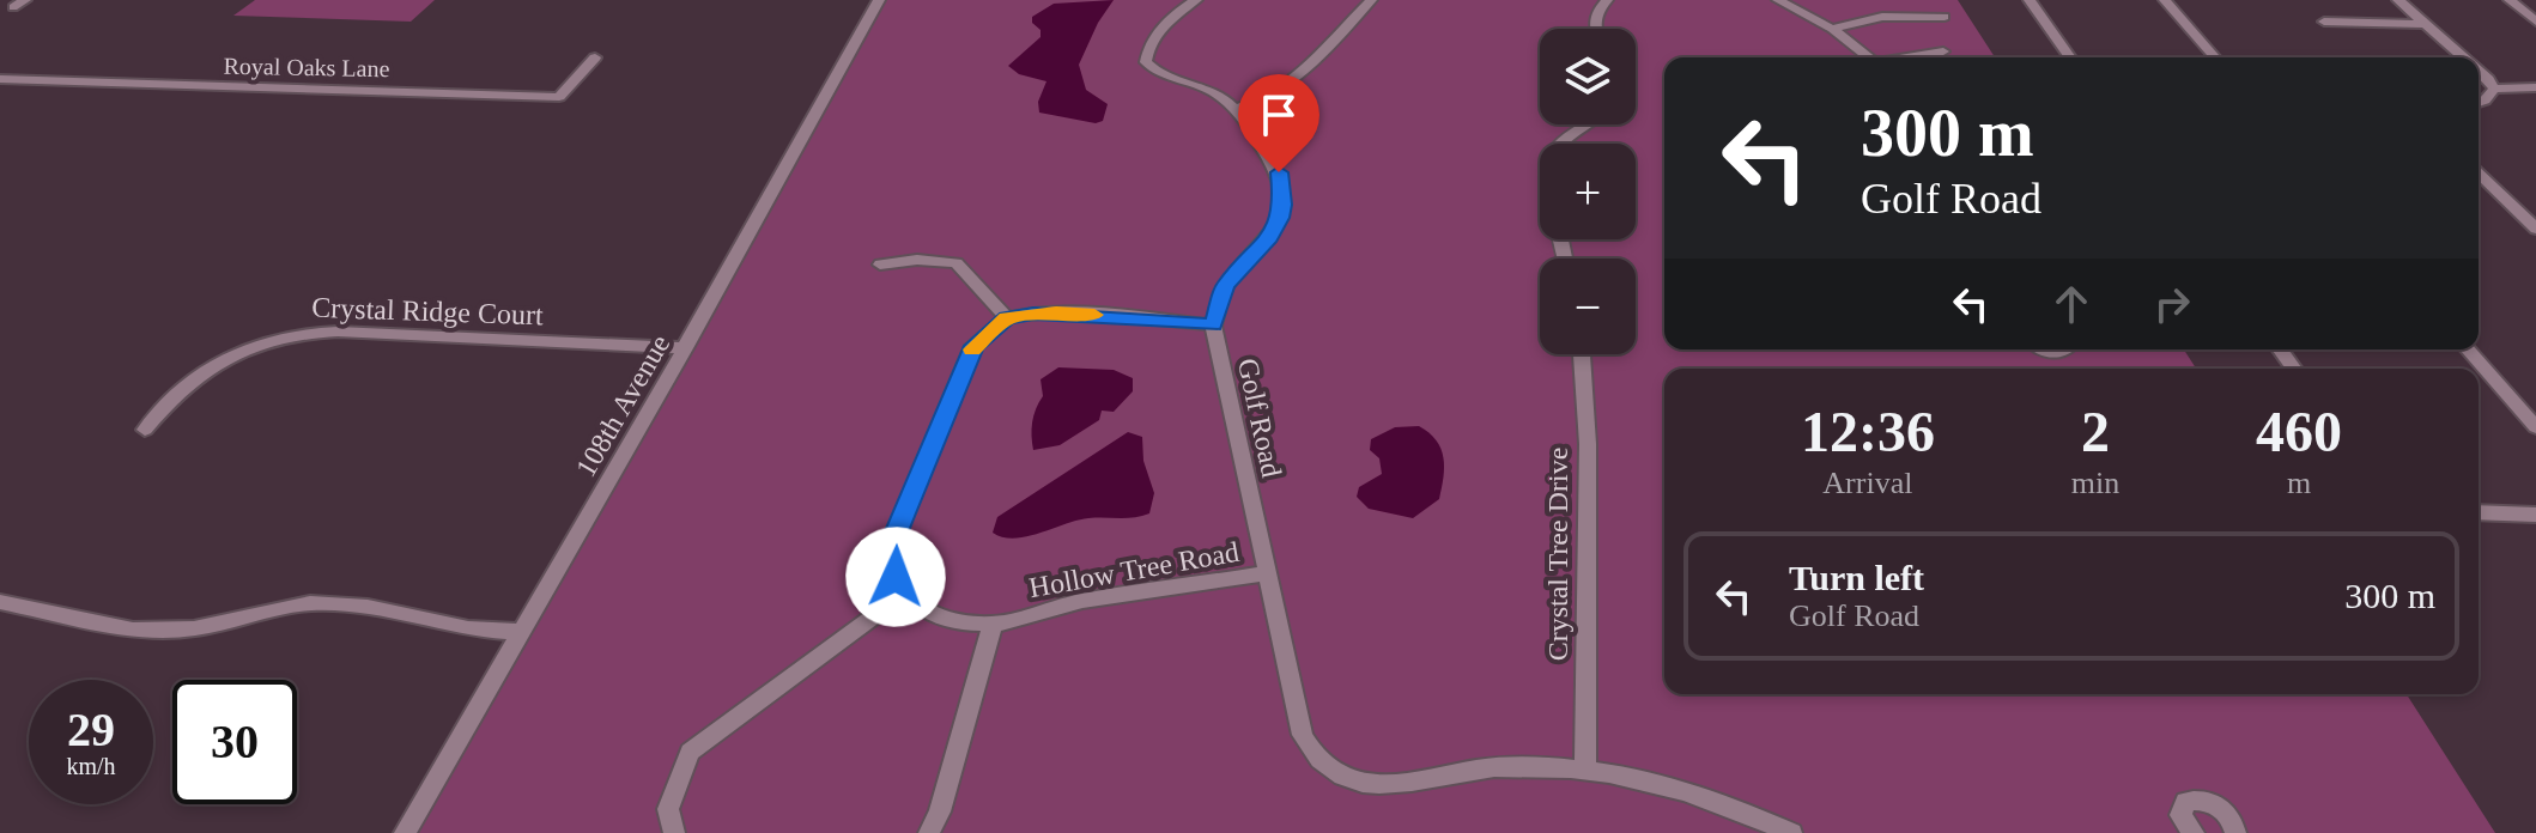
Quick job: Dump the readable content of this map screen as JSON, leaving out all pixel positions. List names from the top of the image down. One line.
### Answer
{"streets":{"street":["Royal Oaks Lane","Crystal Ridge Court","108th Avenue","Golf Road","Crystal Tree Drive","Hollow Tree Road"]},"crossings":[["Crystal Ridge Court","108th Avenue"],["Golf Road","Crystal Tree Drive"],["Golf Road","Hollow Tree Road"]],"page":{"map_buttons":["+","−"],"turn":["300 m","Golf Road"],"eta":["12:36","Arrival","2","min","460","m"],"list":[{"name":"Turn left","note":"Golf Road","value":"300 m"}],"speed":"29 km/h","limit":"30"}}
